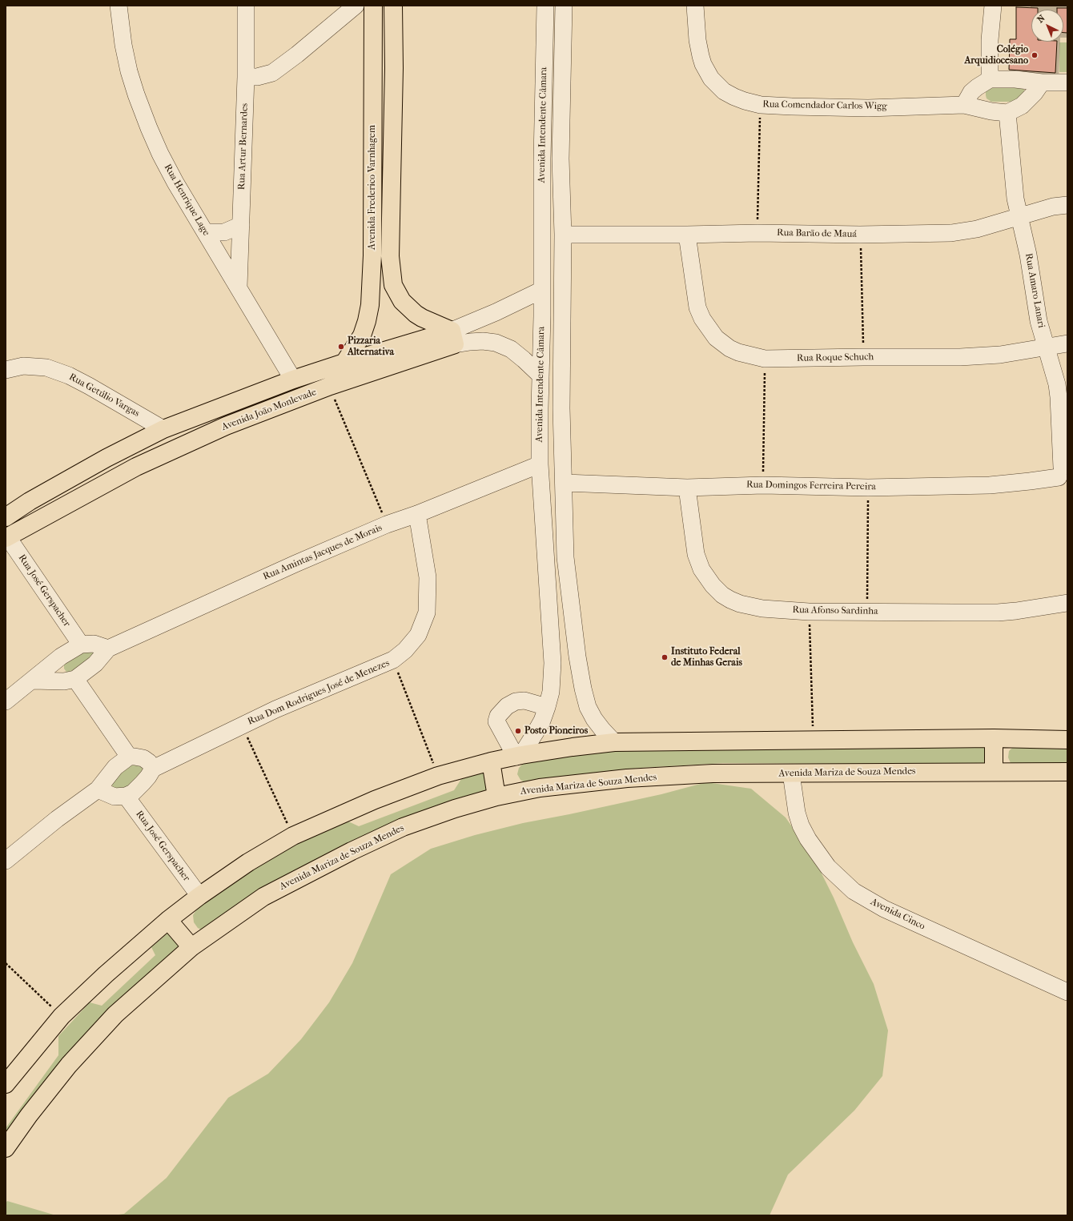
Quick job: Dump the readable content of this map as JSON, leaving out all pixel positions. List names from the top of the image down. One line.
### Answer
{"streets":{"main road":["Avenida Frederico Varnhagem","Avenida João Monlevade","Avenida Mariza de Souza Mendes"],"street":["Rua Comendador Carlos Wigg","Avenida Intendente Câmara","Rua Artur Bernardes","Rua Henrique Lage","Rua Barão de Mauá","Rua Amaro Lanari","Rua Roque Schuch","Rua Getúlio Vargas","Rua Domingos Ferreira Pereira","Rua Amintas Jacques de Morais","Rua José Gerspacher","Rua Afonso Sardinha","Rua Dom Rodrigues José de Menezes","Avenida Cinco"]},"crossings":[["Rua Comendador Carlos Wigg","Rua Amaro Lanari"],["Avenida Intendente Câmara","Rua Barão de Mauá"],["Avenida Intendente Câmara","Avenida João Monlevade"],["Avenida Intendente Câmara","Rua Domingos Ferreira Pereira"],["Avenida Intendente Câmara","Rua Amintas Jacques de Morais"],["Rua Artur Bernardes","Rua Henrique Lage"],["Avenida Frederico Varnhagem","Avenida João Monlevade"],["Rua Henrique Lage","Avenida João Monlevade"],["Rua Barão de Mauá","Rua Amaro Lanari"],["Rua Barão de Mauá","Rua Roque Schuch"],["Rua Amaro Lanari","Rua Roque Schuch"],["Rua Amaro Lanari","Rua Domingos Ferreira Pereira"],["Rua Getúlio Vargas","Avenida João Monlevade"],["Avenida João Monlevade","Rua José Gerspacher"],["Rua Domingos Ferreira Pereira","Rua Afonso Sardinha"],["Rua Amintas Jacques de Morais","Rua Dom Rodrigues José de Menezes"],["Avenida Mariza de Souza Mendes","Avenida Cinco"]],"places":["Colégio Arquidiocesano","Pizzaria Alternativa","Instituto Federal de Minhas Gerais","Posto Pioneiros"],"north":"top left"}
